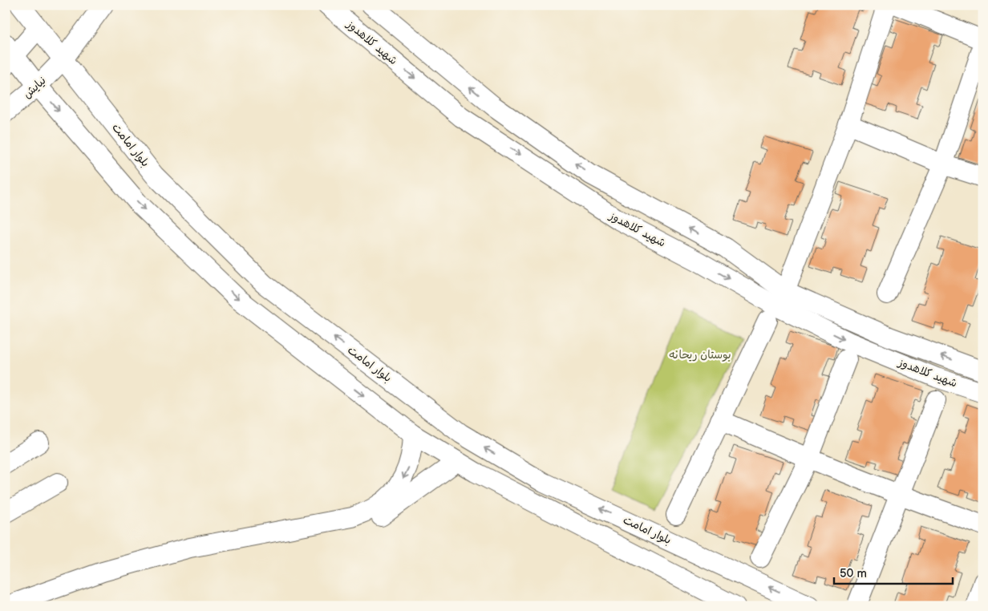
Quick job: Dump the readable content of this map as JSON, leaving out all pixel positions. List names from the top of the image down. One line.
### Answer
{"streets":{"street":["شهید کلاهدوز","نیایش","بلوار امامت"]},"crossings":[["نیایش","بلوار امامت"]],"parks":["بوستان ریحانه"],"scale_bar":"50 m"}
